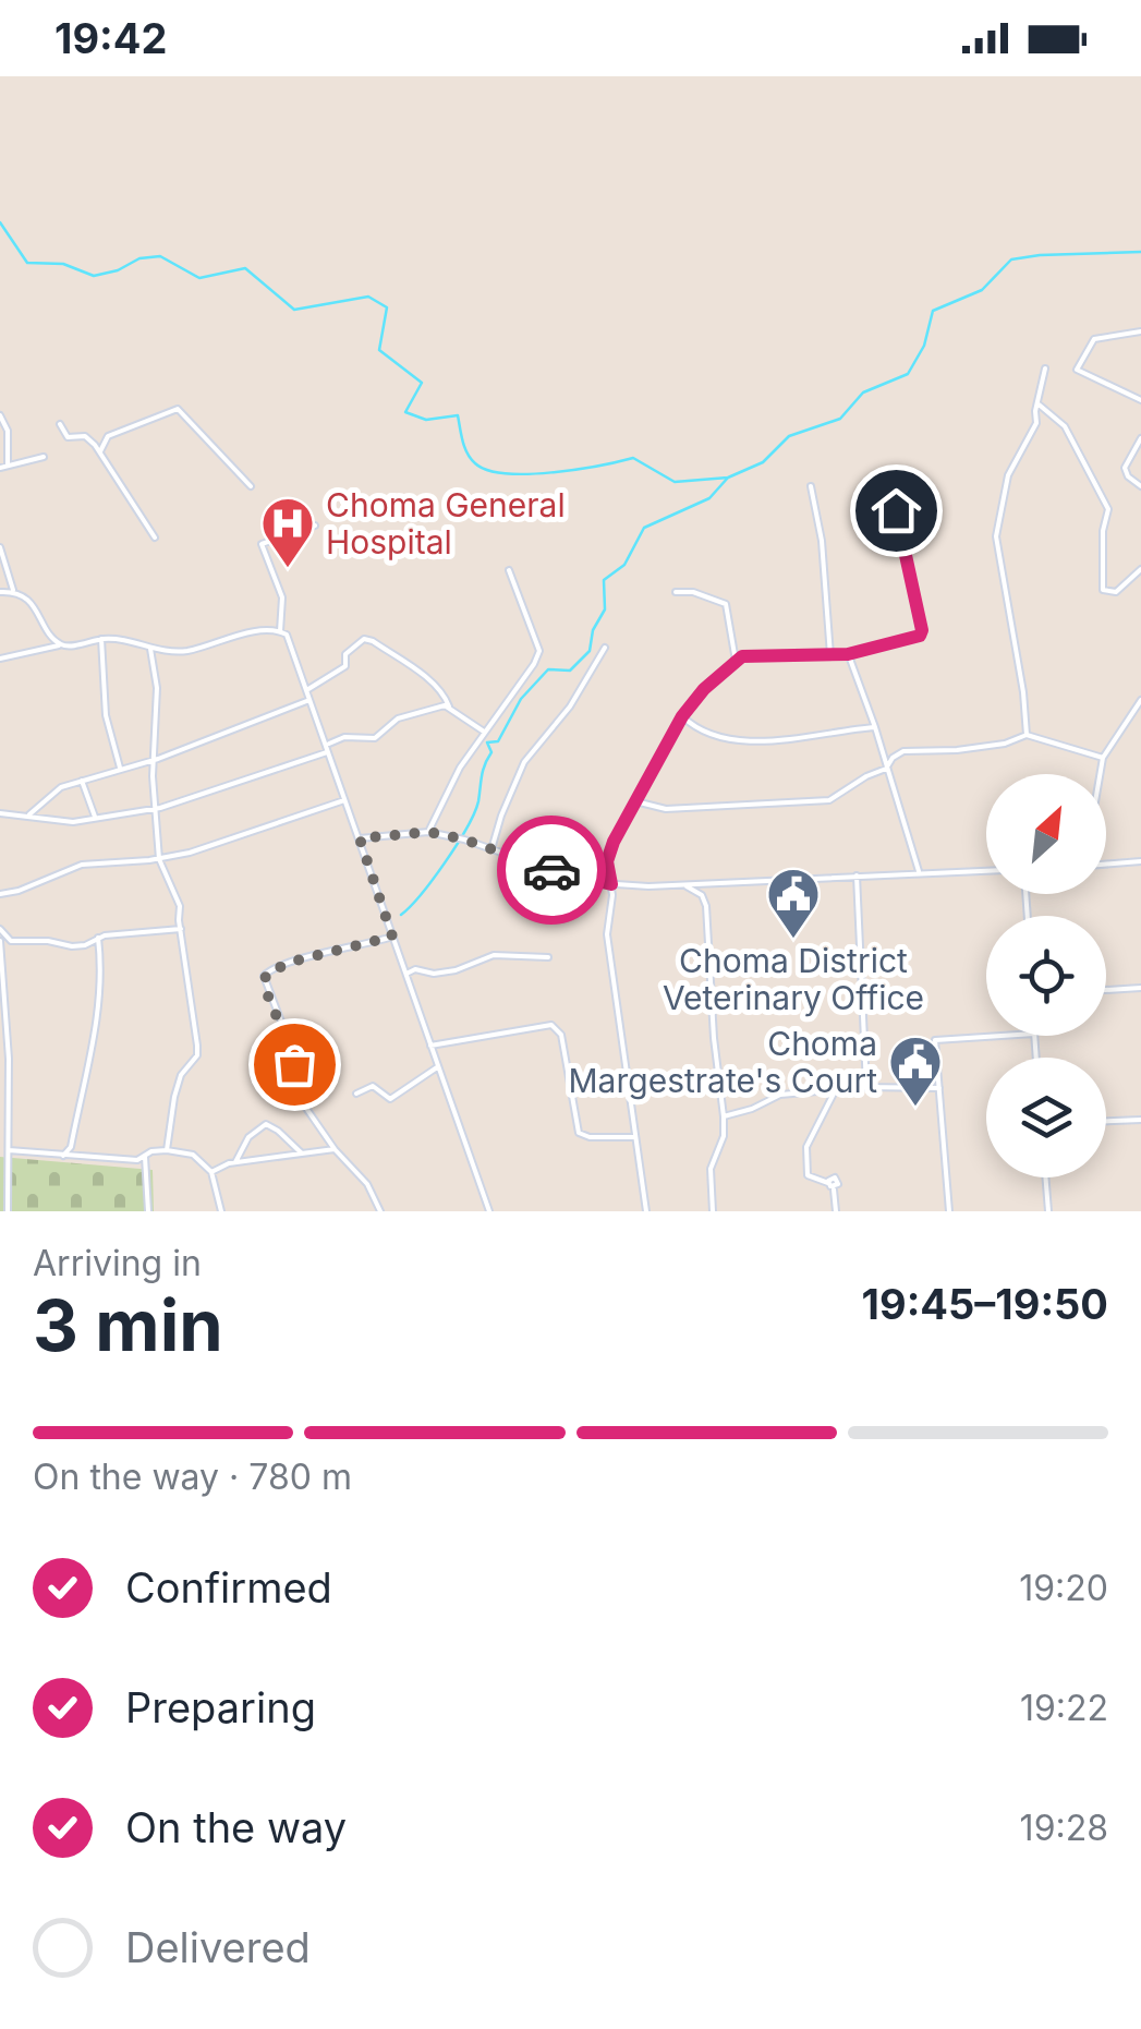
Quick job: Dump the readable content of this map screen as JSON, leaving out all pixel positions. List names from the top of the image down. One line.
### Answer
{"places":{"hospital":["Choma General Hospital"],"public building":["Choma District Veterinary Office","Choma Margestrate's Court"]},"north":"top right","page":{"status":"19:42","heading":["3 min","Arriving in","19:45–19:50"],"bar":"On the way · 780 m","list":[["Confirmed","19:20"],["Preparing","19:22"],["On the way","19:28"],"Delivered"]}}
